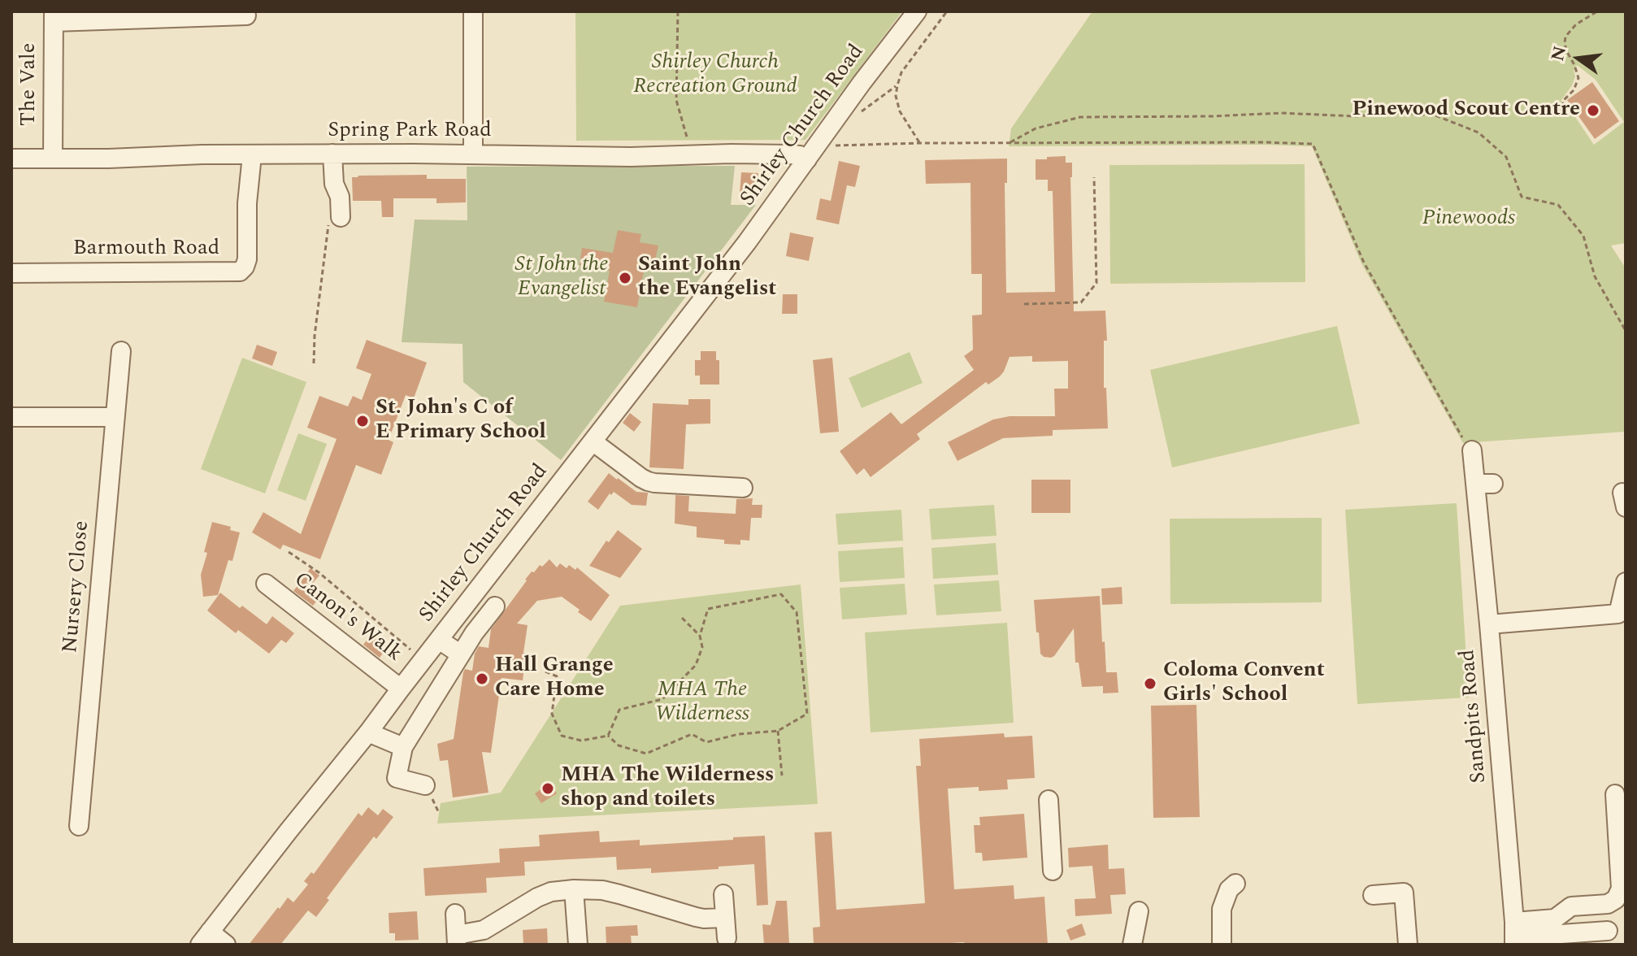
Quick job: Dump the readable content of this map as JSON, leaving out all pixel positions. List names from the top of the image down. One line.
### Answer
{"streets":{"street":["The Vale","Shirley Church Road","Spring Park Road","Barmouth Road","Nursery Close","Canon's Walk","Sandpits Road"]},"crossings":[["The Vale","Spring Park Road"],["Shirley Church Road","Spring Park Road"],["Shirley Church Road","Canon's Walk"],["Spring Park Road","Barmouth Road"]],"parks":["Shirley Church Recreation Ground","Pinewoods","St John the Evangelist","MHA The Wilderness"],"places":["Pinewood Scout Centre","Saint John the Evangelist","St. John's C of E Primary School","Hall Grange Care Home","Coloma Convent Girls' School","MHA The Wilderness shop and toilets"],"north":"left"}
